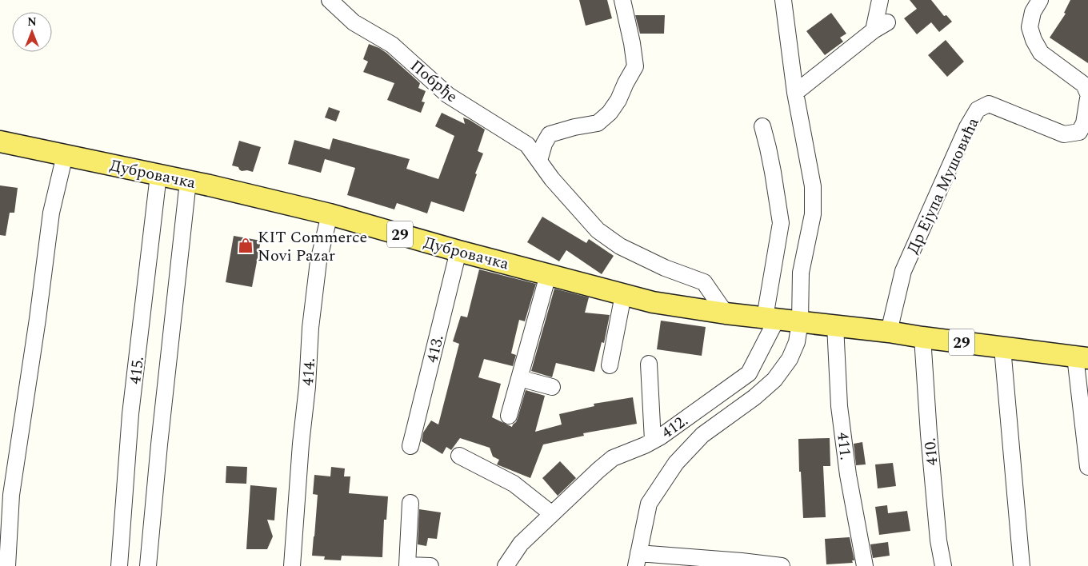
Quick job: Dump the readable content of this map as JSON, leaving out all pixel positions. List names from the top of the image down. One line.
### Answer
{"streets":{"main road":["Дубровачка","29"],"street":["Побрђе","Др Ејупа Мушовића","413.","415.","414.","412.","411.","410."]},"crossings":[["Побрђе","Дубровачка"],["Дубровачка","29"],["Дубровачка","413."],["Дубровачка","415."],["Дубровачка","414."],["Дубровачка","412."],["Др Ејупа Мушовића","29"],["29","411."],["29","410."]],"places":{"shop":["KIT Commerce Novi Pazar"]},"north":"top"}
